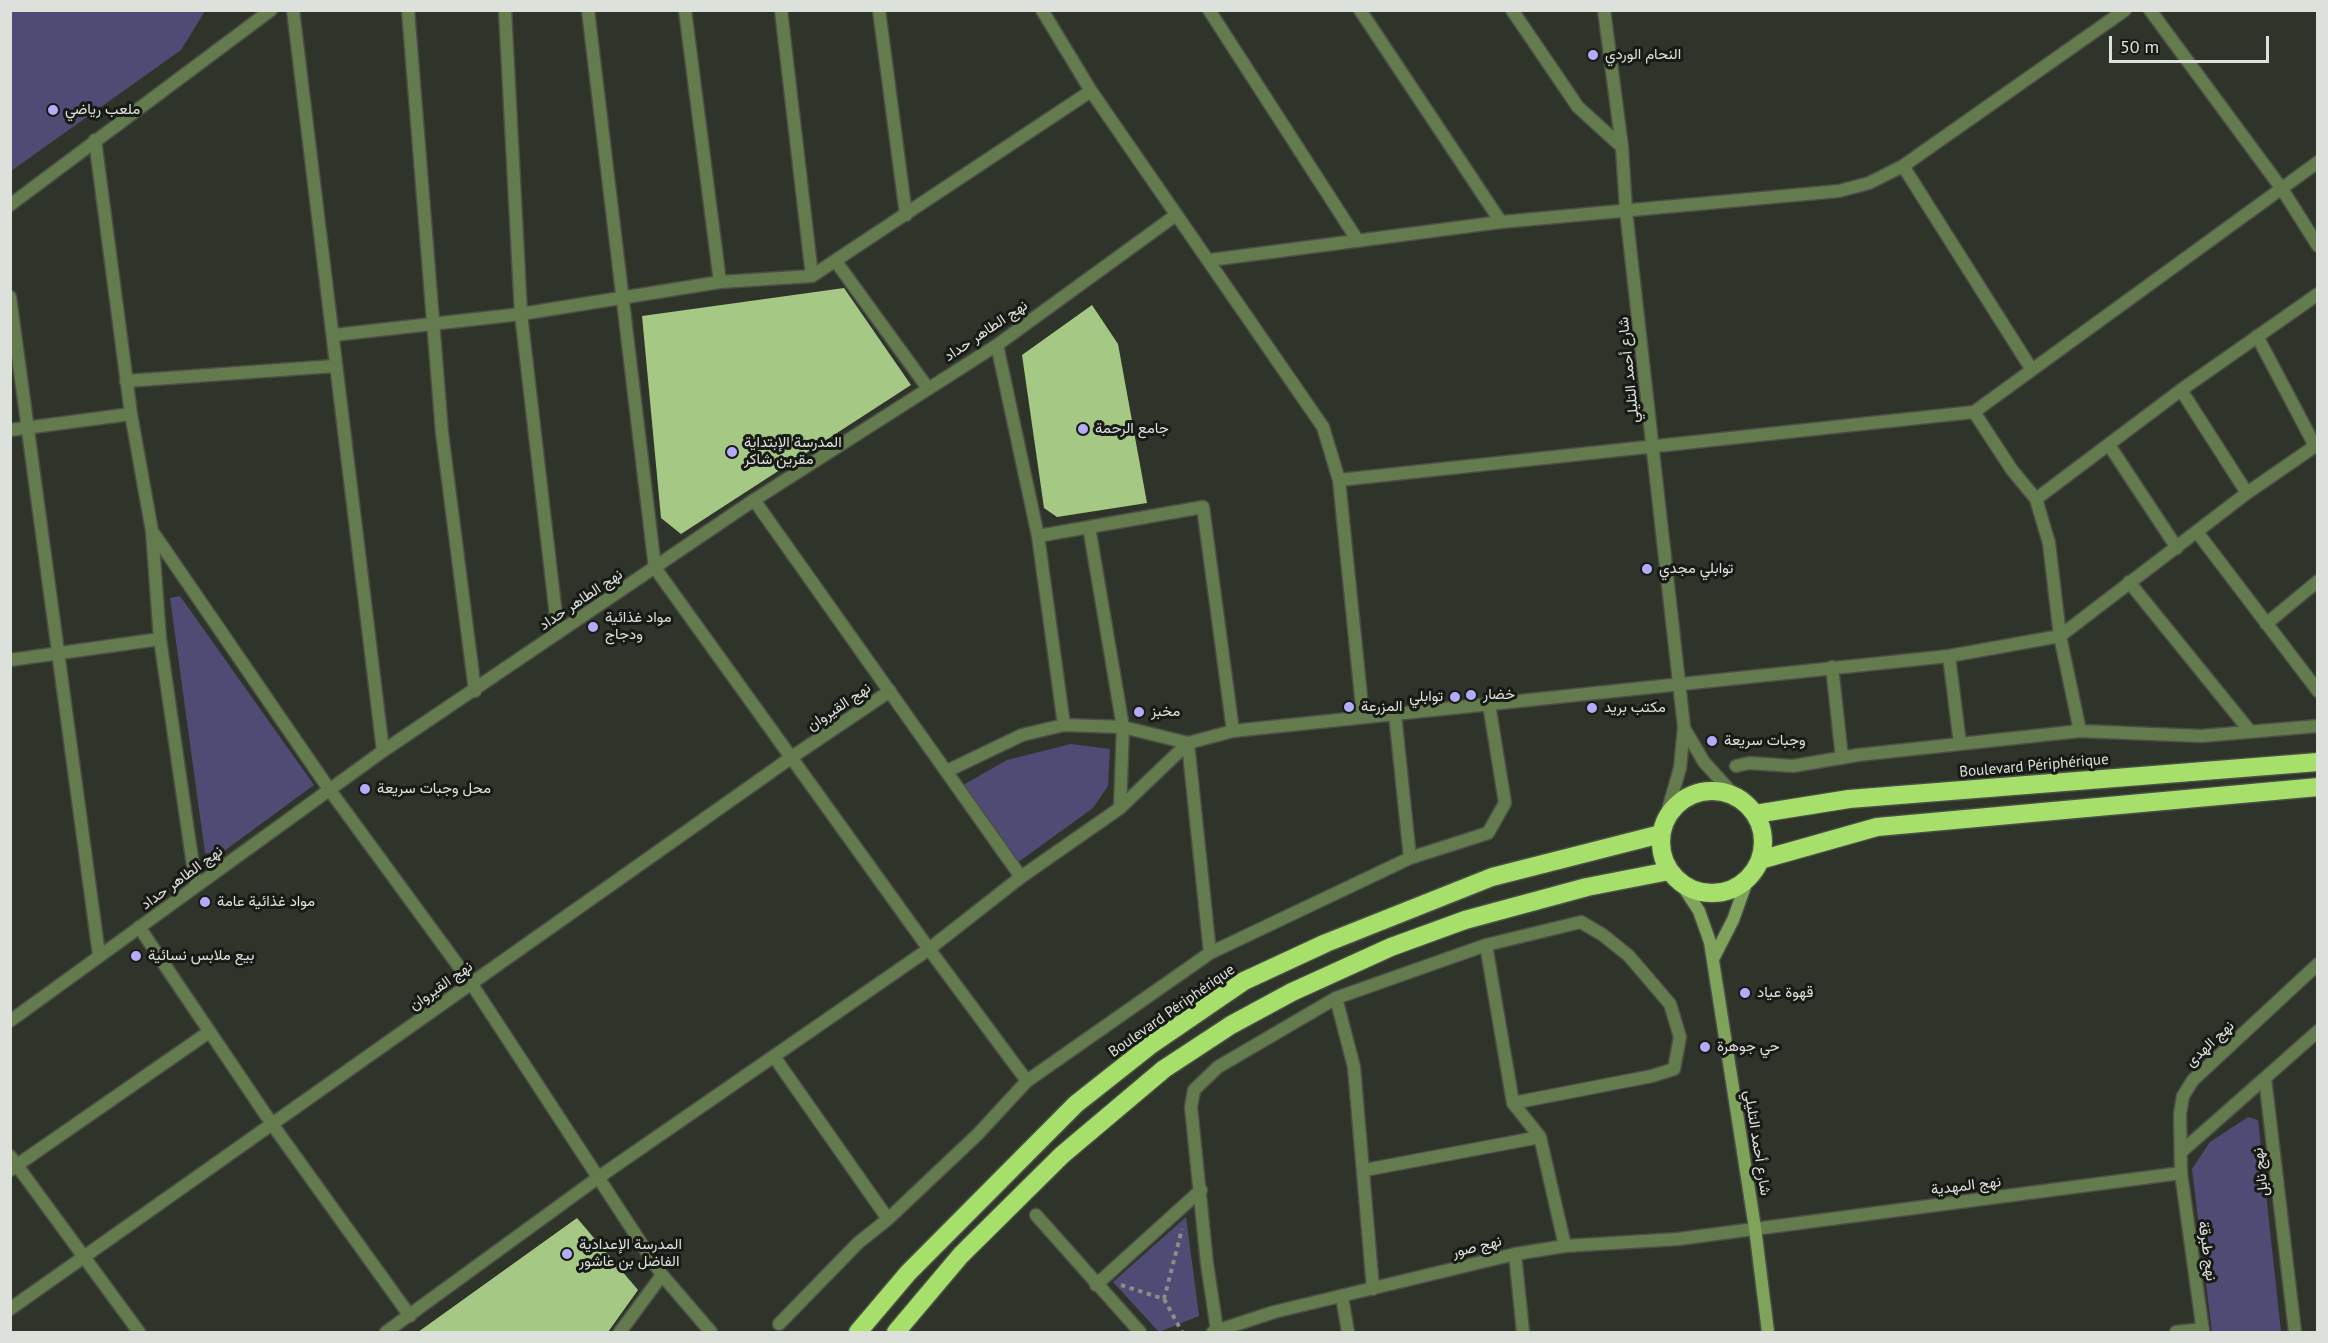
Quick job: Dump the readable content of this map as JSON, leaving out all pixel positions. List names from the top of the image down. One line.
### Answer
{"streets":{"highway":["Boulevard Périphérique"],"street":["نهج الطاهر حداد","شارع أحمد التليلي","نهج القيروان","نهج الهدى","نهج نابل","نهج المهدية","نهج صور","نهج طبرقة"]},"crossings":[["شارع أحمد التليلي","Boulevard Périphérique"],["شارع أحمد التليلي","نهج المهدية"],["شارع أحمد التليلي","نهج صور"],["نهج الهدى","نهج المهدية"],["نهج الهدى","نهج طبرقة"],["نهج المهدية","نهج صور"],["نهج المهدية","نهج طبرقة"]],"places":["النحام الوردي","ملعب رياضي","جامع الرحمة","المدرسة الإبتداية مقرين شاكر","توابلي مجدي","مواد غذائية ودجاج","خضار","توابلي","المزرعة","مكتب بريد","مخبز","وجبات سريعة","محل وجبات سريعة","مواد غذائية عامة","بيع ملابس نسائية","قهوة عياد","حي جوهرة","المدرسة الإعدادية الفاضل بن عاشور"],"scale_bar":"50 m"}
